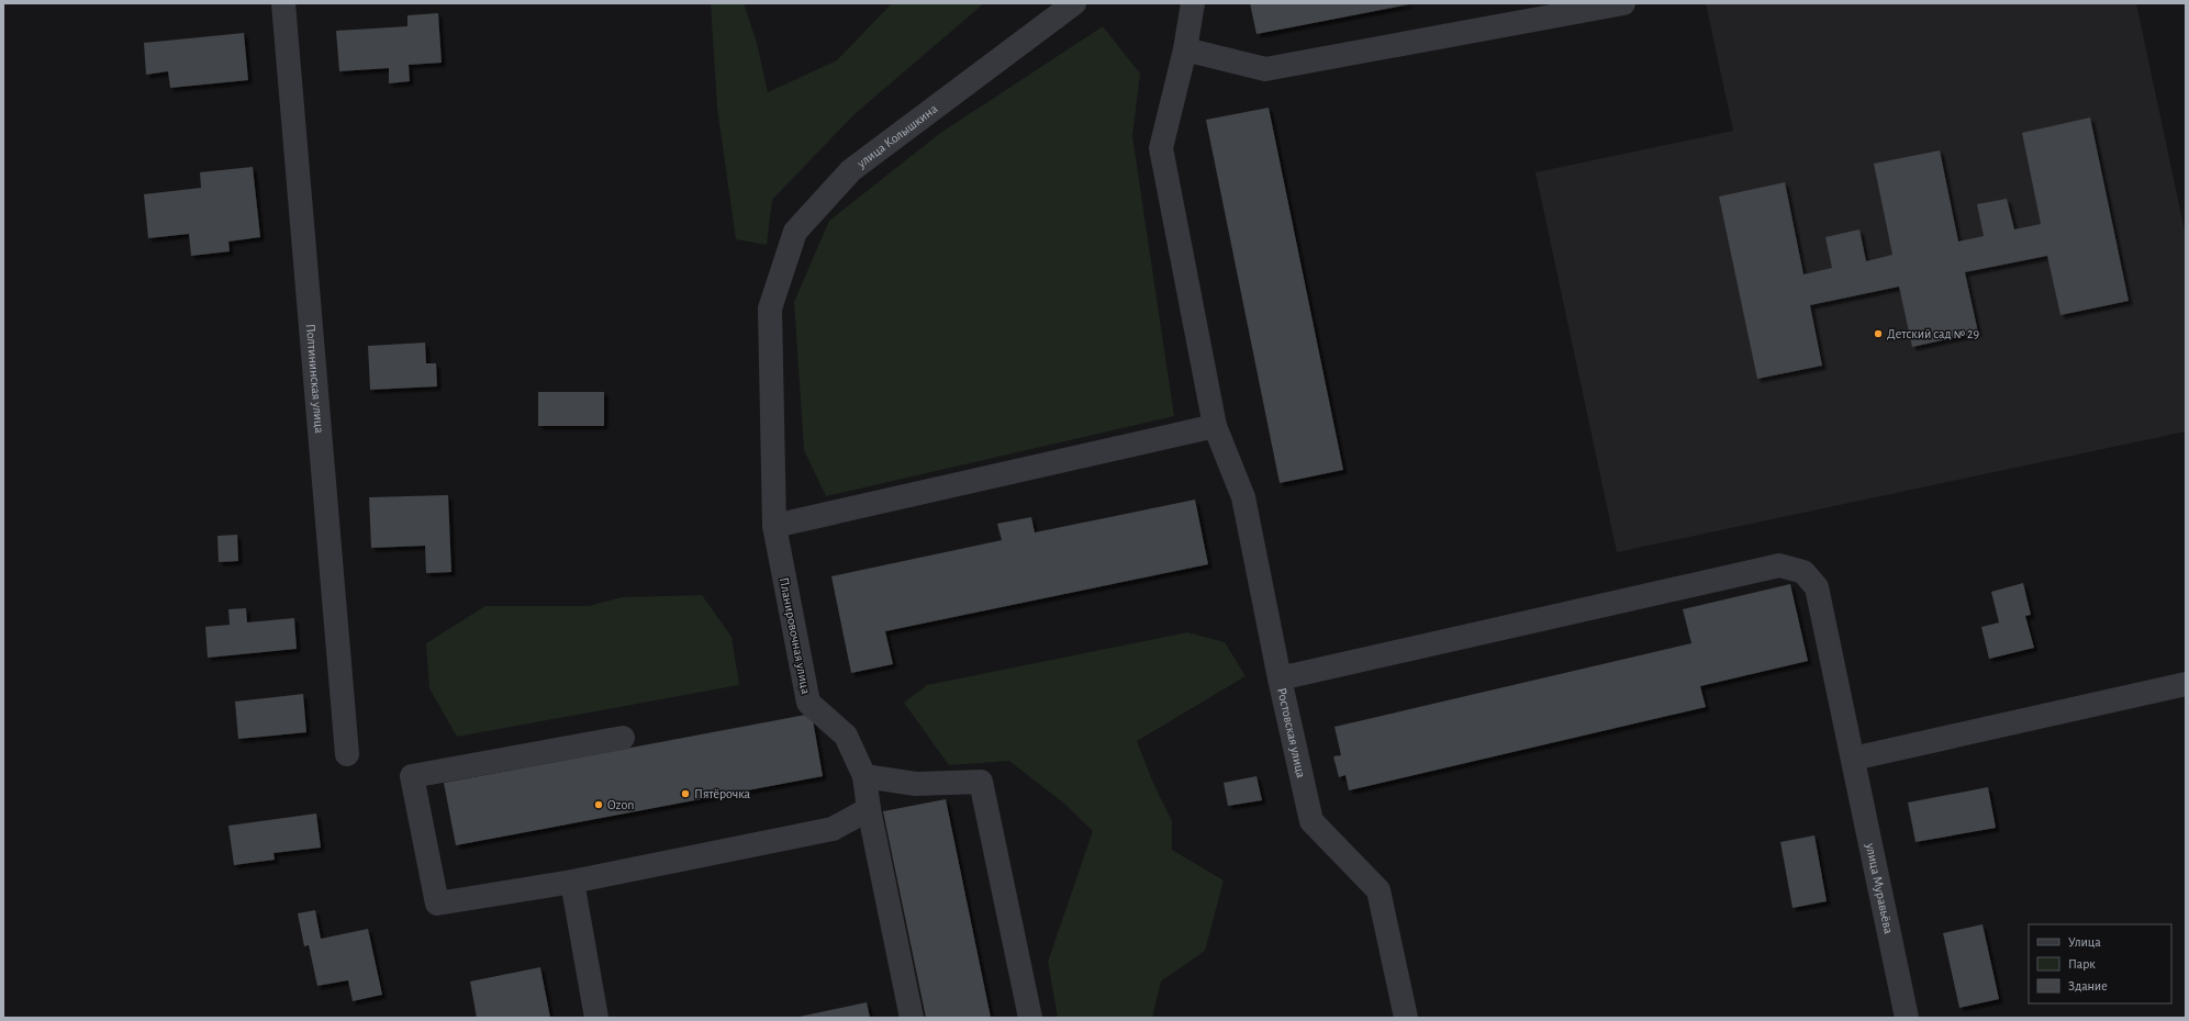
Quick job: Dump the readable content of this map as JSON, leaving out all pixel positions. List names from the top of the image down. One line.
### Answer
{"streets":{"street":["улица Колышкина","Полтининская улица","Планировочная улица","Ростовская улица","улица Муравьёва"]},"crossings":[["улица Колышкина","Планировочная улица"],["Ростовская улица","улица Муравьёва"]],"places":["Детский сад № 29","Пятёрочка","Ozon"],"legend":["Улица","Парк","Здание"]}
